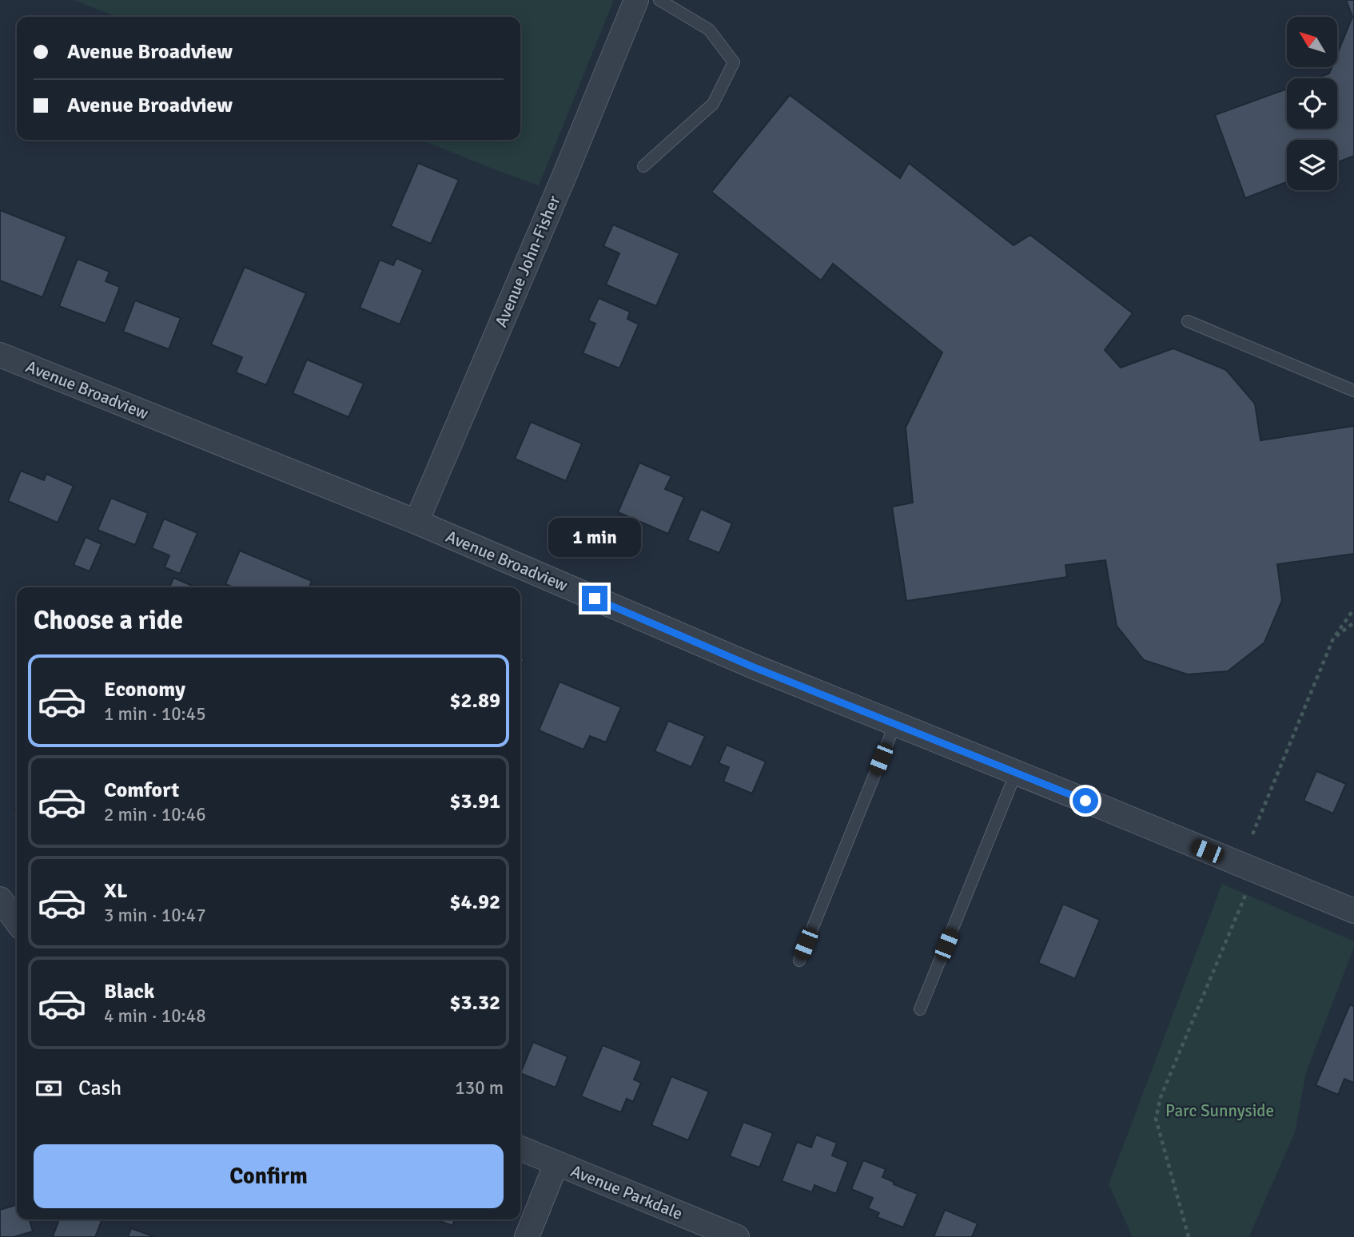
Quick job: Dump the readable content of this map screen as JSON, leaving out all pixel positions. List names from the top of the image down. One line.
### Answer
{"streets":{"street":["Avenue John-Fisher","Avenue Broadview","Avenue Parkdale"]},"crossings":[["Avenue John-Fisher","Avenue Broadview"]],"parks":["Parc Sunnyside"],"north":"top left","page":{"banner":["Avenue Broadview","Avenue Broadview"],"bubble":"1 min","heading":"Choose a ride","list":[{"name":"Economy","note":"1 min · 10:45","value":"$2.89"},{"name":"Comfort","note":"2 min · 10:46","value":"$3.91"},{"name":"XL","note":"3 min · 10:47","value":"$4.92"},{"name":"Black","note":"4 min · 10:48","value":"$3.32"}],"pay":["Cash","130 m"],"buttons":"Confirm"}}
